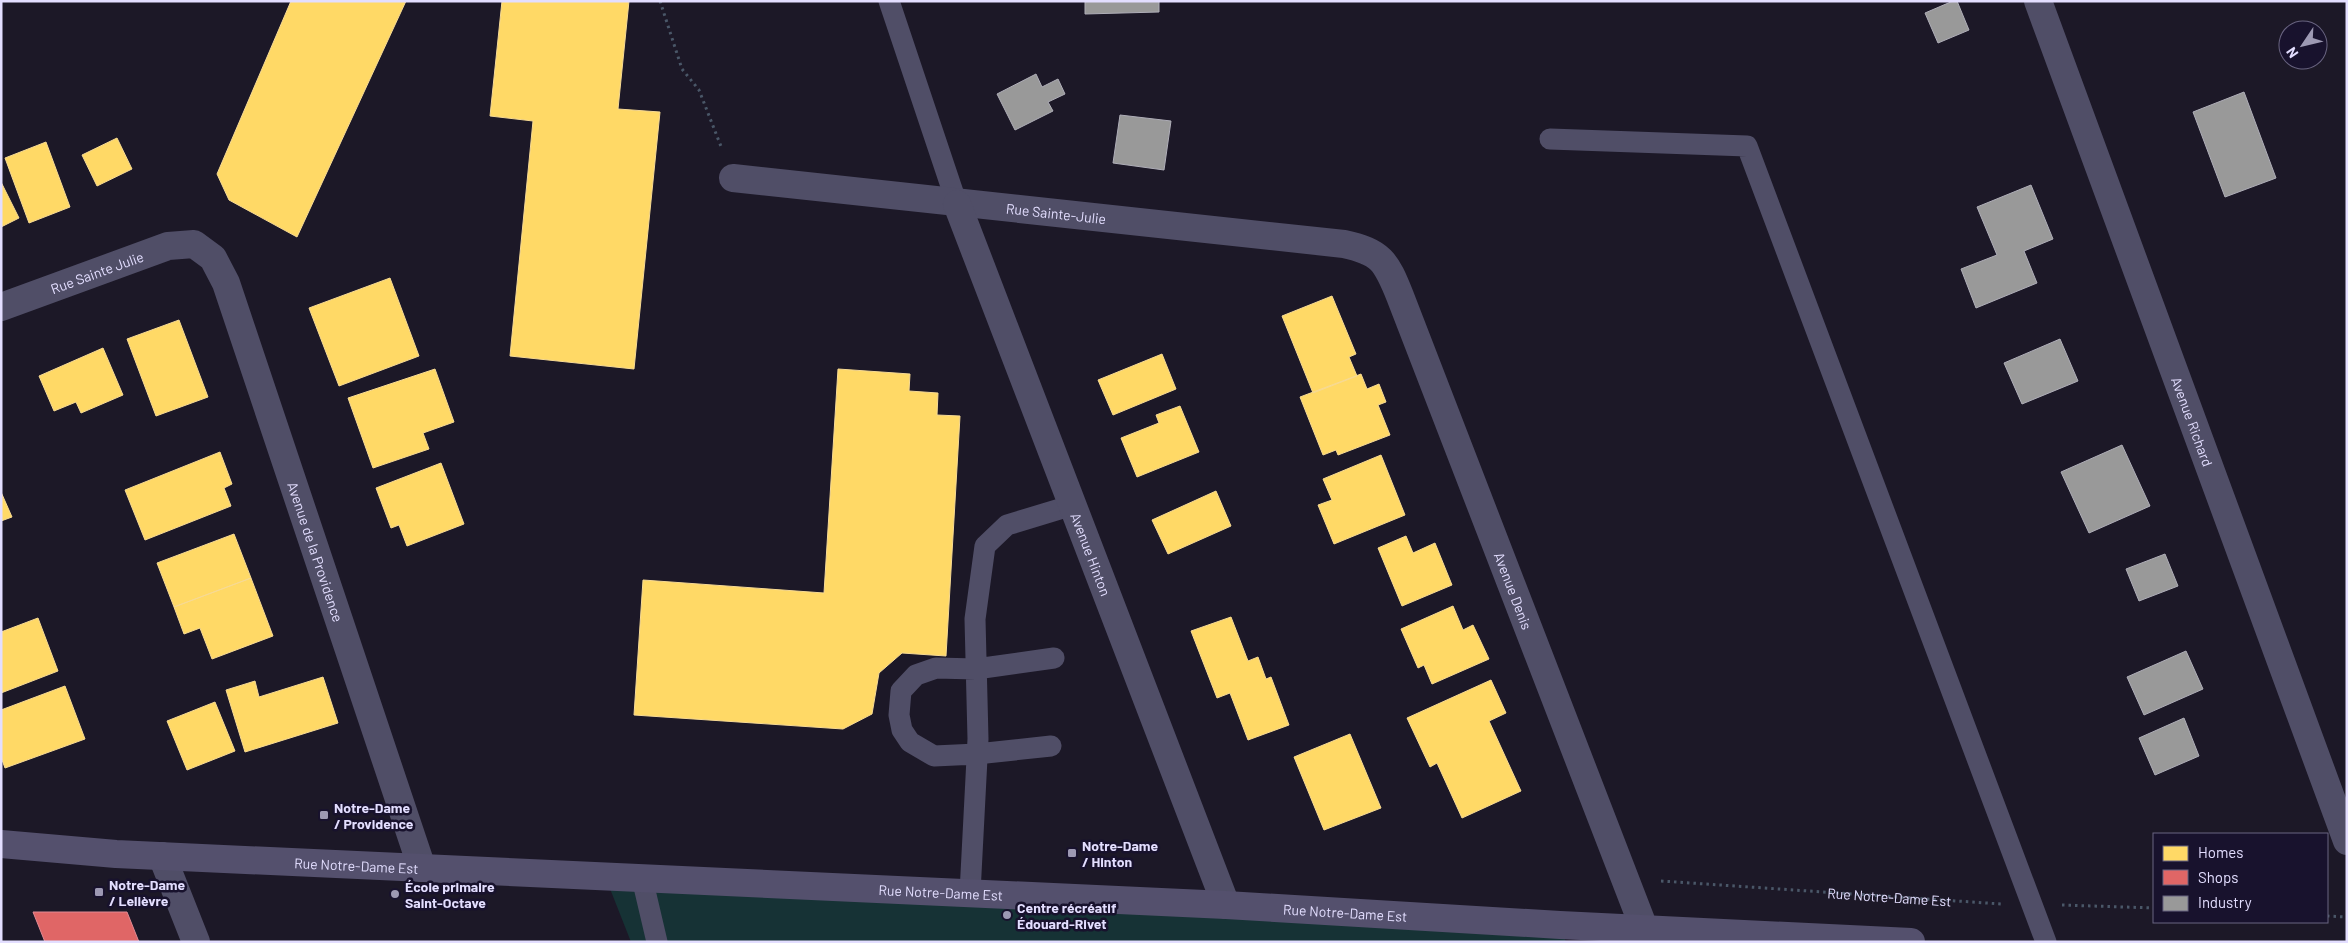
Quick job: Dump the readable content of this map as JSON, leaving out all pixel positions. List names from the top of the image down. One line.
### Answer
{"streets":{"main road":["Rue Notre-Dame Est"],"street":["Rue Sainte-Julie","Rue Sainte Julie","Avenue Richard","Avenue de la Providence","Avenue Hinton","Avenue Denis"]},"crossings":[["Rue Sainte-Julie","Avenue Hinton"],["Rue Sainte-Julie","Avenue Denis"],["Rue Sainte Julie","Avenue de la Providence"],["Avenue de la Providence","Rue Notre-Dame Est"],["Avenue Hinton","Rue Notre-Dame Est"],["Avenue Denis","Rue Notre-Dame Est"]],"places":{"transit":["Notre-Dame / Providence","Notre-Dame / Hinton","Notre-Dame / Lelièvre"],"other":["École primaire Saint-Octave","Centre récréatif Édouard-Rivet"]},"legend":["Homes","Shops","Industry"],"north":"bottom left"}
